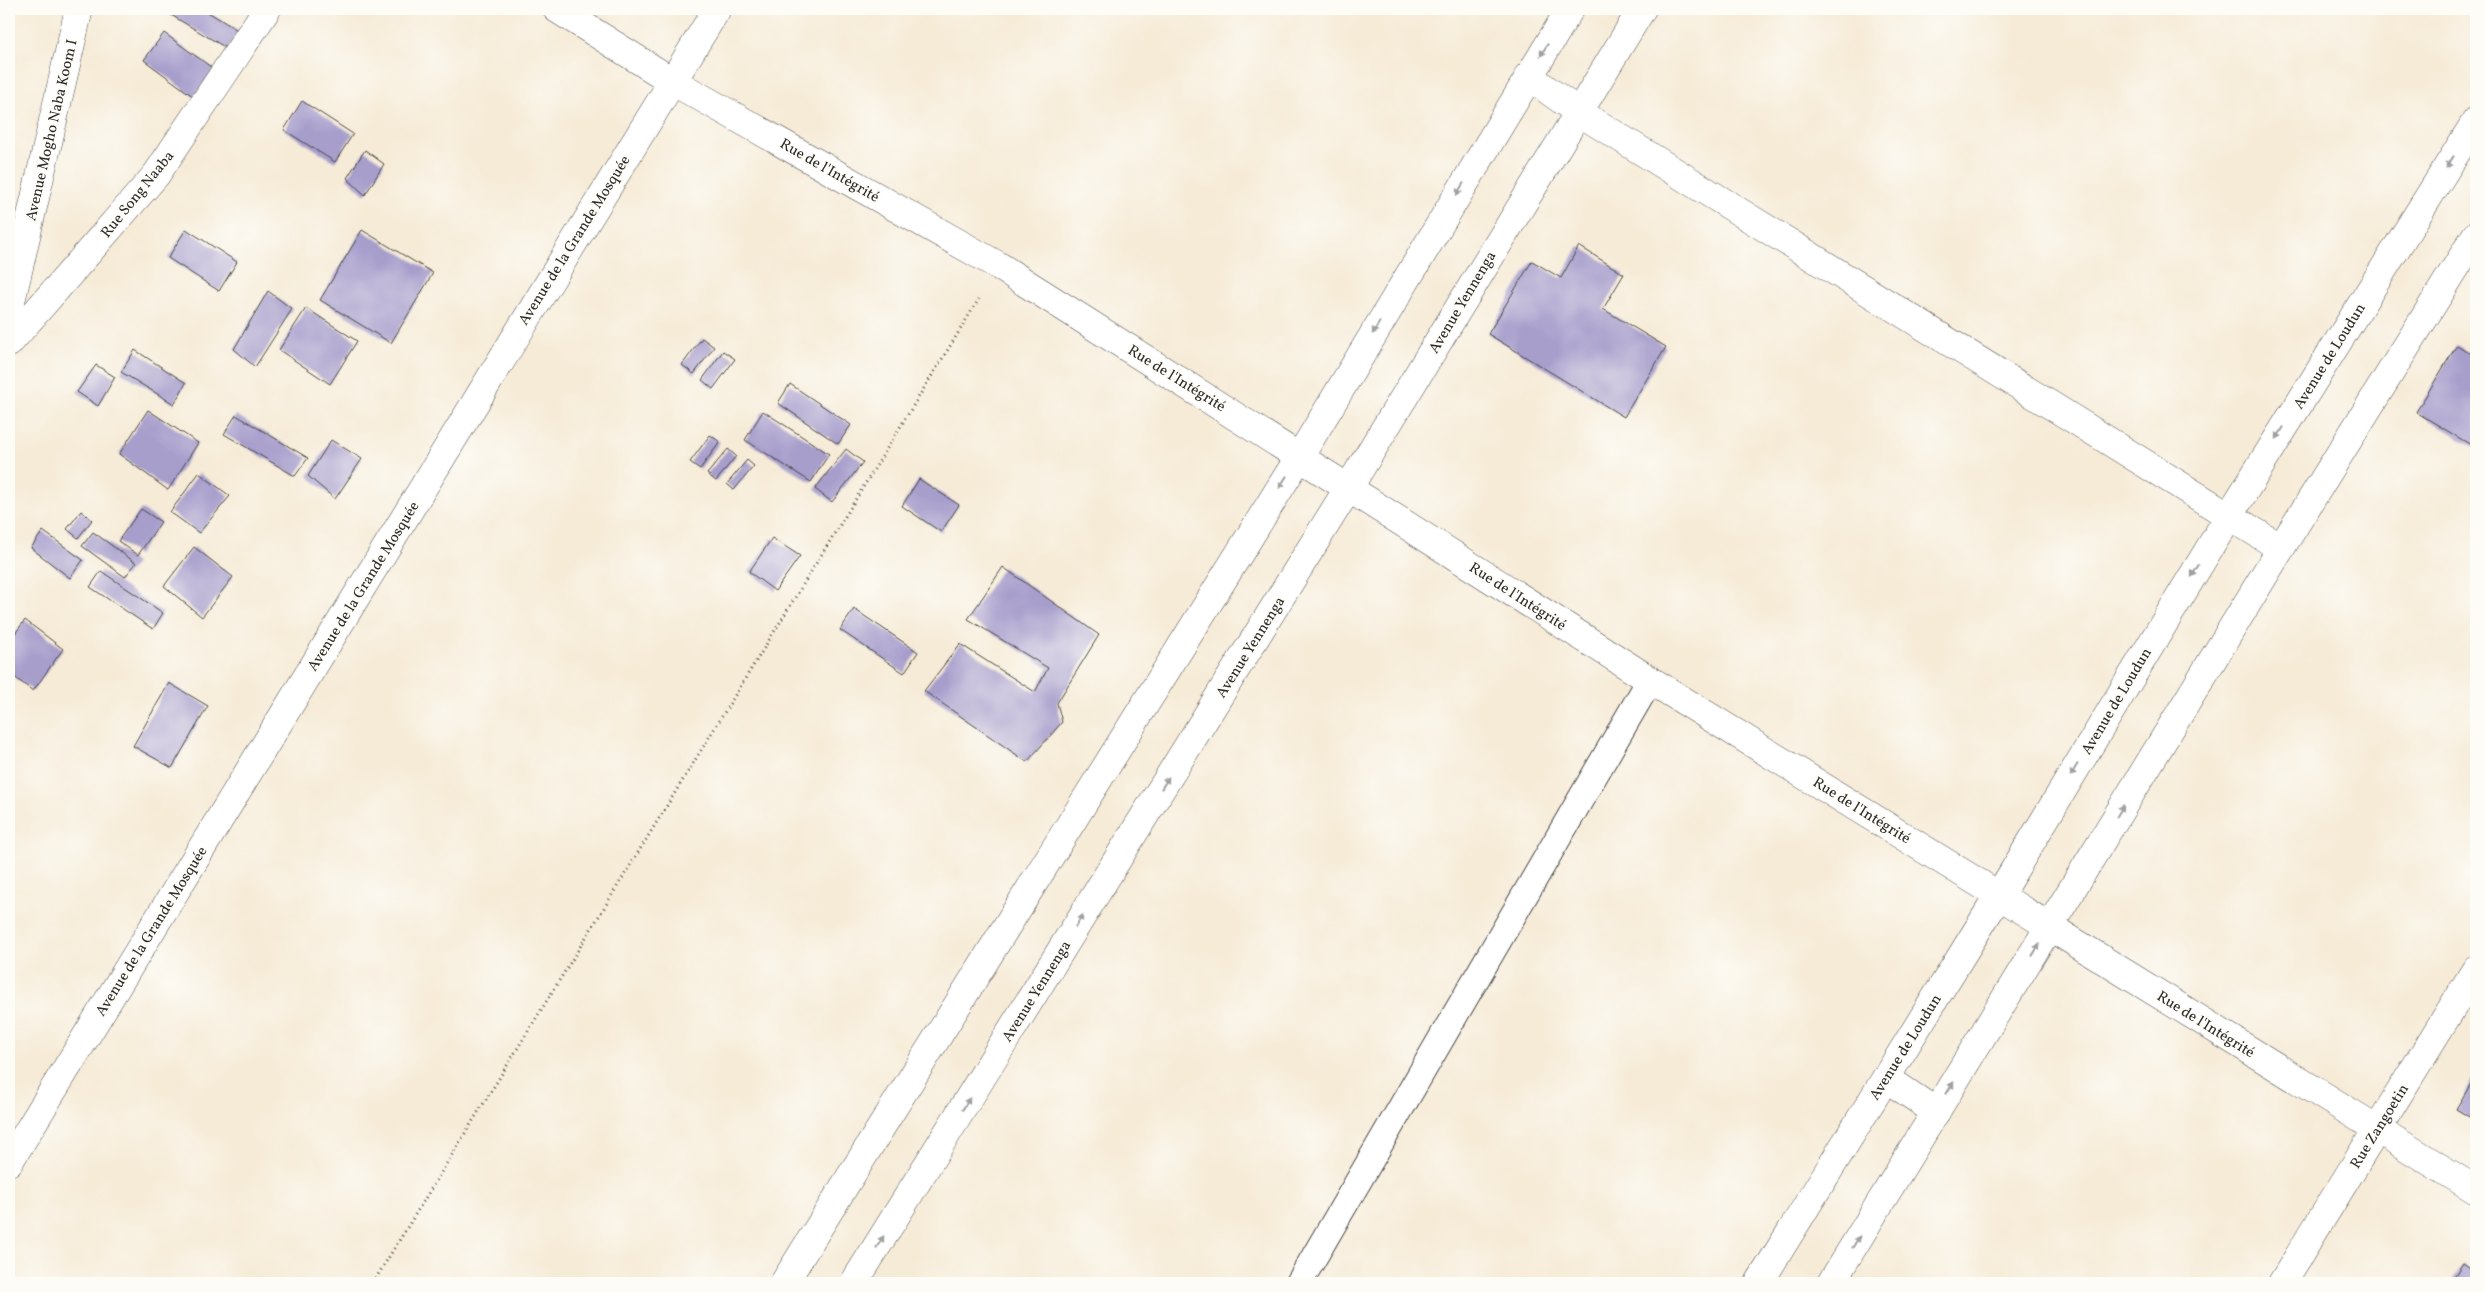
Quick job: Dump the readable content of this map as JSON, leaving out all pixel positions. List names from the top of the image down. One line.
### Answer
{"streets":{"street":["Avenue Mogho Naba Koom I","Rue de l'Intégrité","Rue Song Naaba","Avenue de la Grande Mosquée","Avenue Yennenga","Avenue de Loudun","Rue Zangoetin"]},"crossings":[["Rue de l'Intégrité","Avenue de la Grande Mosquée"],["Rue de l'Intégrité","Avenue Yennenga"],["Rue de l'Intégrité","Avenue de Loudun"],["Rue de l'Intégrité","Rue Zangoetin"]]}
